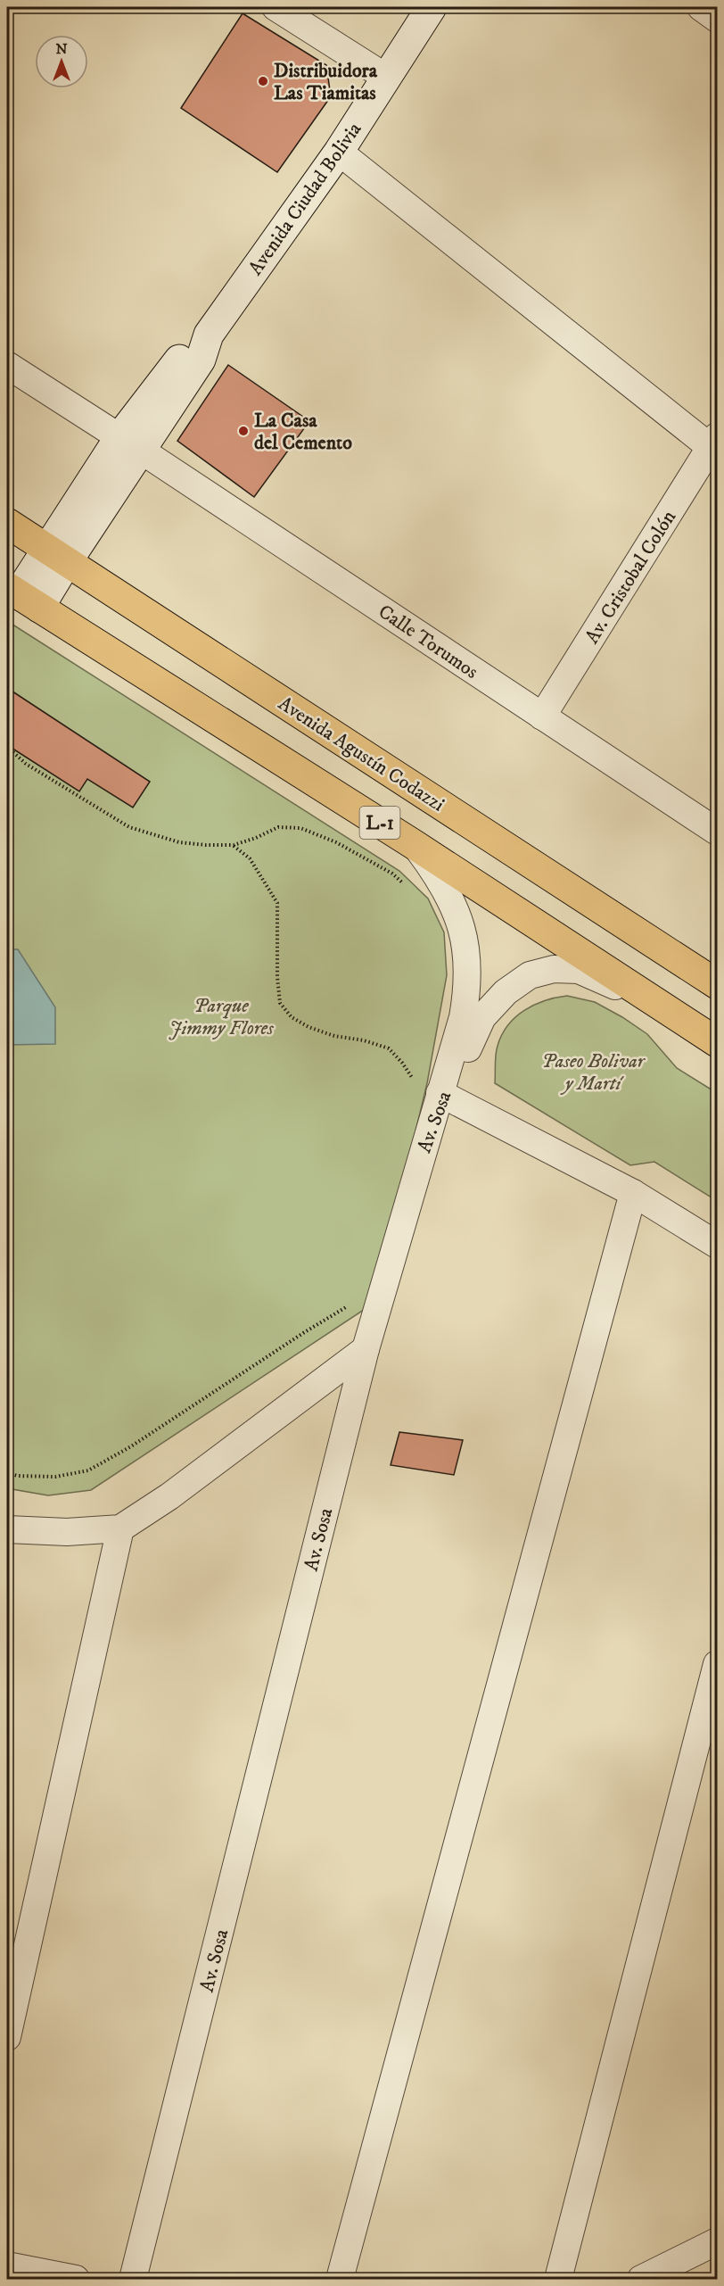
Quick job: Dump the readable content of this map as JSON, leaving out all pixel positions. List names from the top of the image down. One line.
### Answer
{"streets":{"main road":["Avenida Agustín Codazzi","L-1"],"street":["Avenida Ciudad Bolivia","Av. Cristobal Colón","Calle Torumos","Av. Sosa"]},"crossings":[["Avenida Ciudad Bolivia","Calle Torumos"],["Avenida Ciudad Bolivia","Avenida Agustín Codazzi"],["Avenida Ciudad Bolivia","L-1"],["Av. Cristobal Colón","Calle Torumos"],["L-1","Av. Sosa"]],"parks":["Parque Jimmy Flores","Paseo Bolivar y Martí"],"places":["Distribuidora Las Tiamitas","La Casa del Cemento"],"north":"top"}
